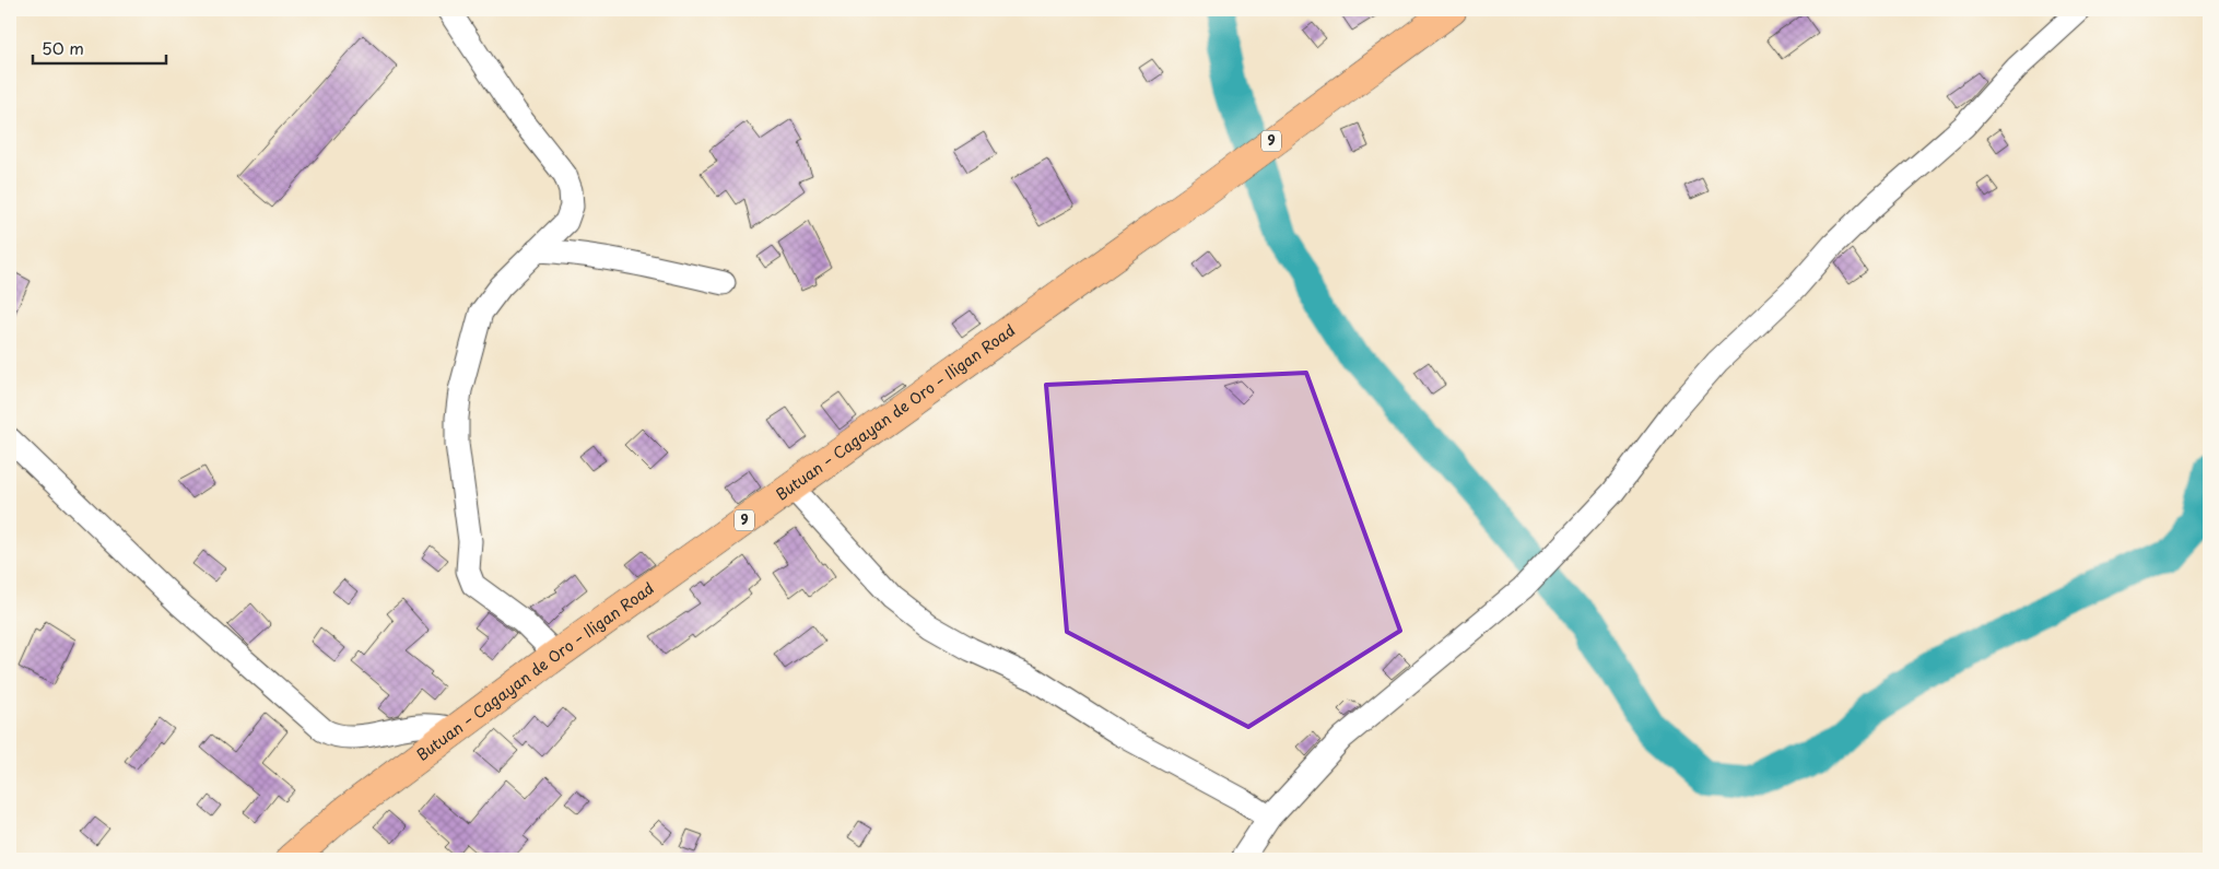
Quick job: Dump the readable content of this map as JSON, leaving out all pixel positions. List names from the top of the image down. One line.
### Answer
{"streets":{"highway":["9","Butuan – Cagayan de Oro – Iligan Road"]},"scale_bar":"50 m"}
